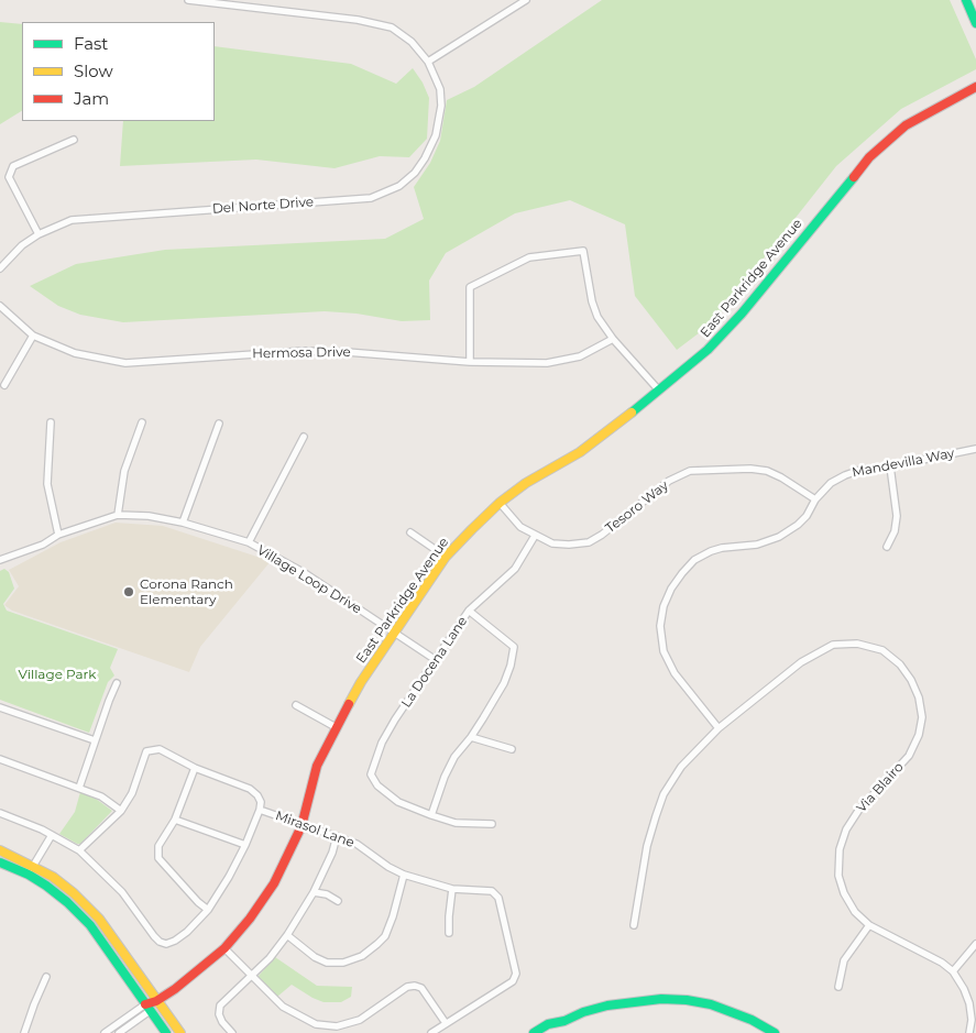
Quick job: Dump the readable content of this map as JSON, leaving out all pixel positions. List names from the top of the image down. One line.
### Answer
{"streets":{"main road":["East Parkridge Avenue"],"street":["Del Norte Drive","Hermosa Drive","Mandevilla Way","Tesoro Way","Village Loop Drive","La Docena Lane","Via Blairo","Mirasol Lane"]},"crossings":[["East Parkridge Avenue","Tesoro Way"],["East Parkridge Avenue","Village Loop Drive"],["East Parkridge Avenue","Mirasol Lane"],["Mandevilla Way","Tesoro Way"],["Mandevilla Way","Via Blairo"],["Tesoro Way","La Docena Lane"],["Village Loop Drive","La Docena Lane"]],"parks":["Village Park"],"places":["Corona Ranch Elementary"],"legend":["Fast","Slow","Jam"]}
